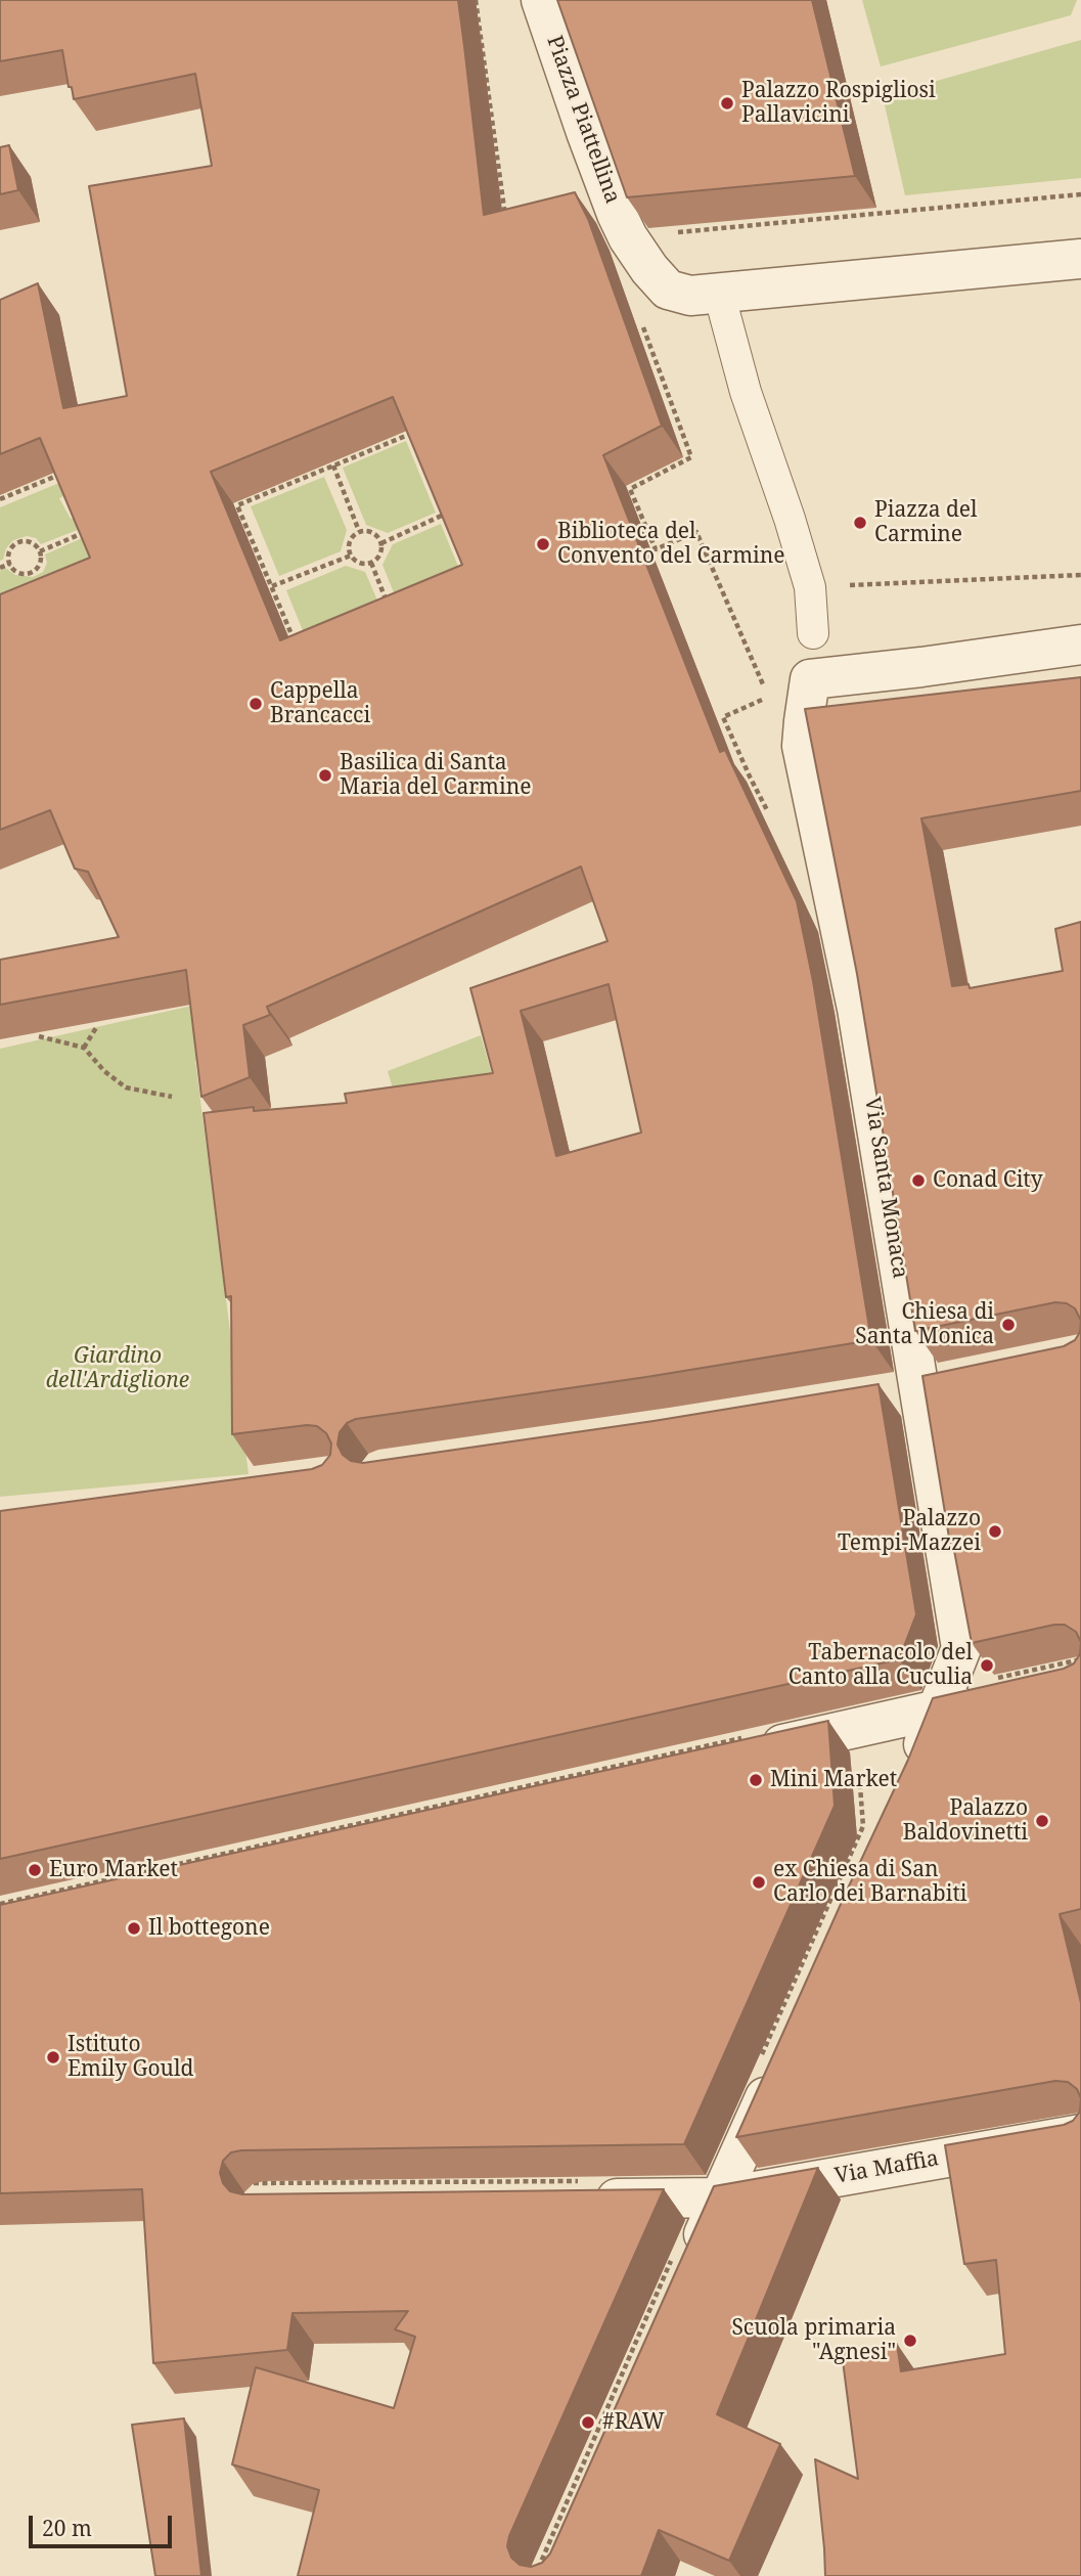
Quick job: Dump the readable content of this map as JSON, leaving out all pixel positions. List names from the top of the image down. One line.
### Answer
{"streets":{"street":["Piazza Piattellina","Via Santa Monaca","Via Maffia"]},"parks":["Giardino dell'Ardiglione"],"places":["Palazzo Rospigliosi Pallavicini","Piazza del Carmine","Biblioteca del Convento del Carmine","Cappella Brancacci","Basilica di Santa Maria del Carmine","Conad City","Chiesa di Santa Monica","Palazzo Tempi-Mazzei","Tabernacolo del Canto alla Cuculia","Mini Market","Palazzo Baldovinetti","Euro Market","ex Chiesa di San Carlo dei Barnabiti","Il bottegone","Istituto Emily Gould","Scuola primaria \"Agnesi\"","#RAW"],"scale_bar":"20 m"}
